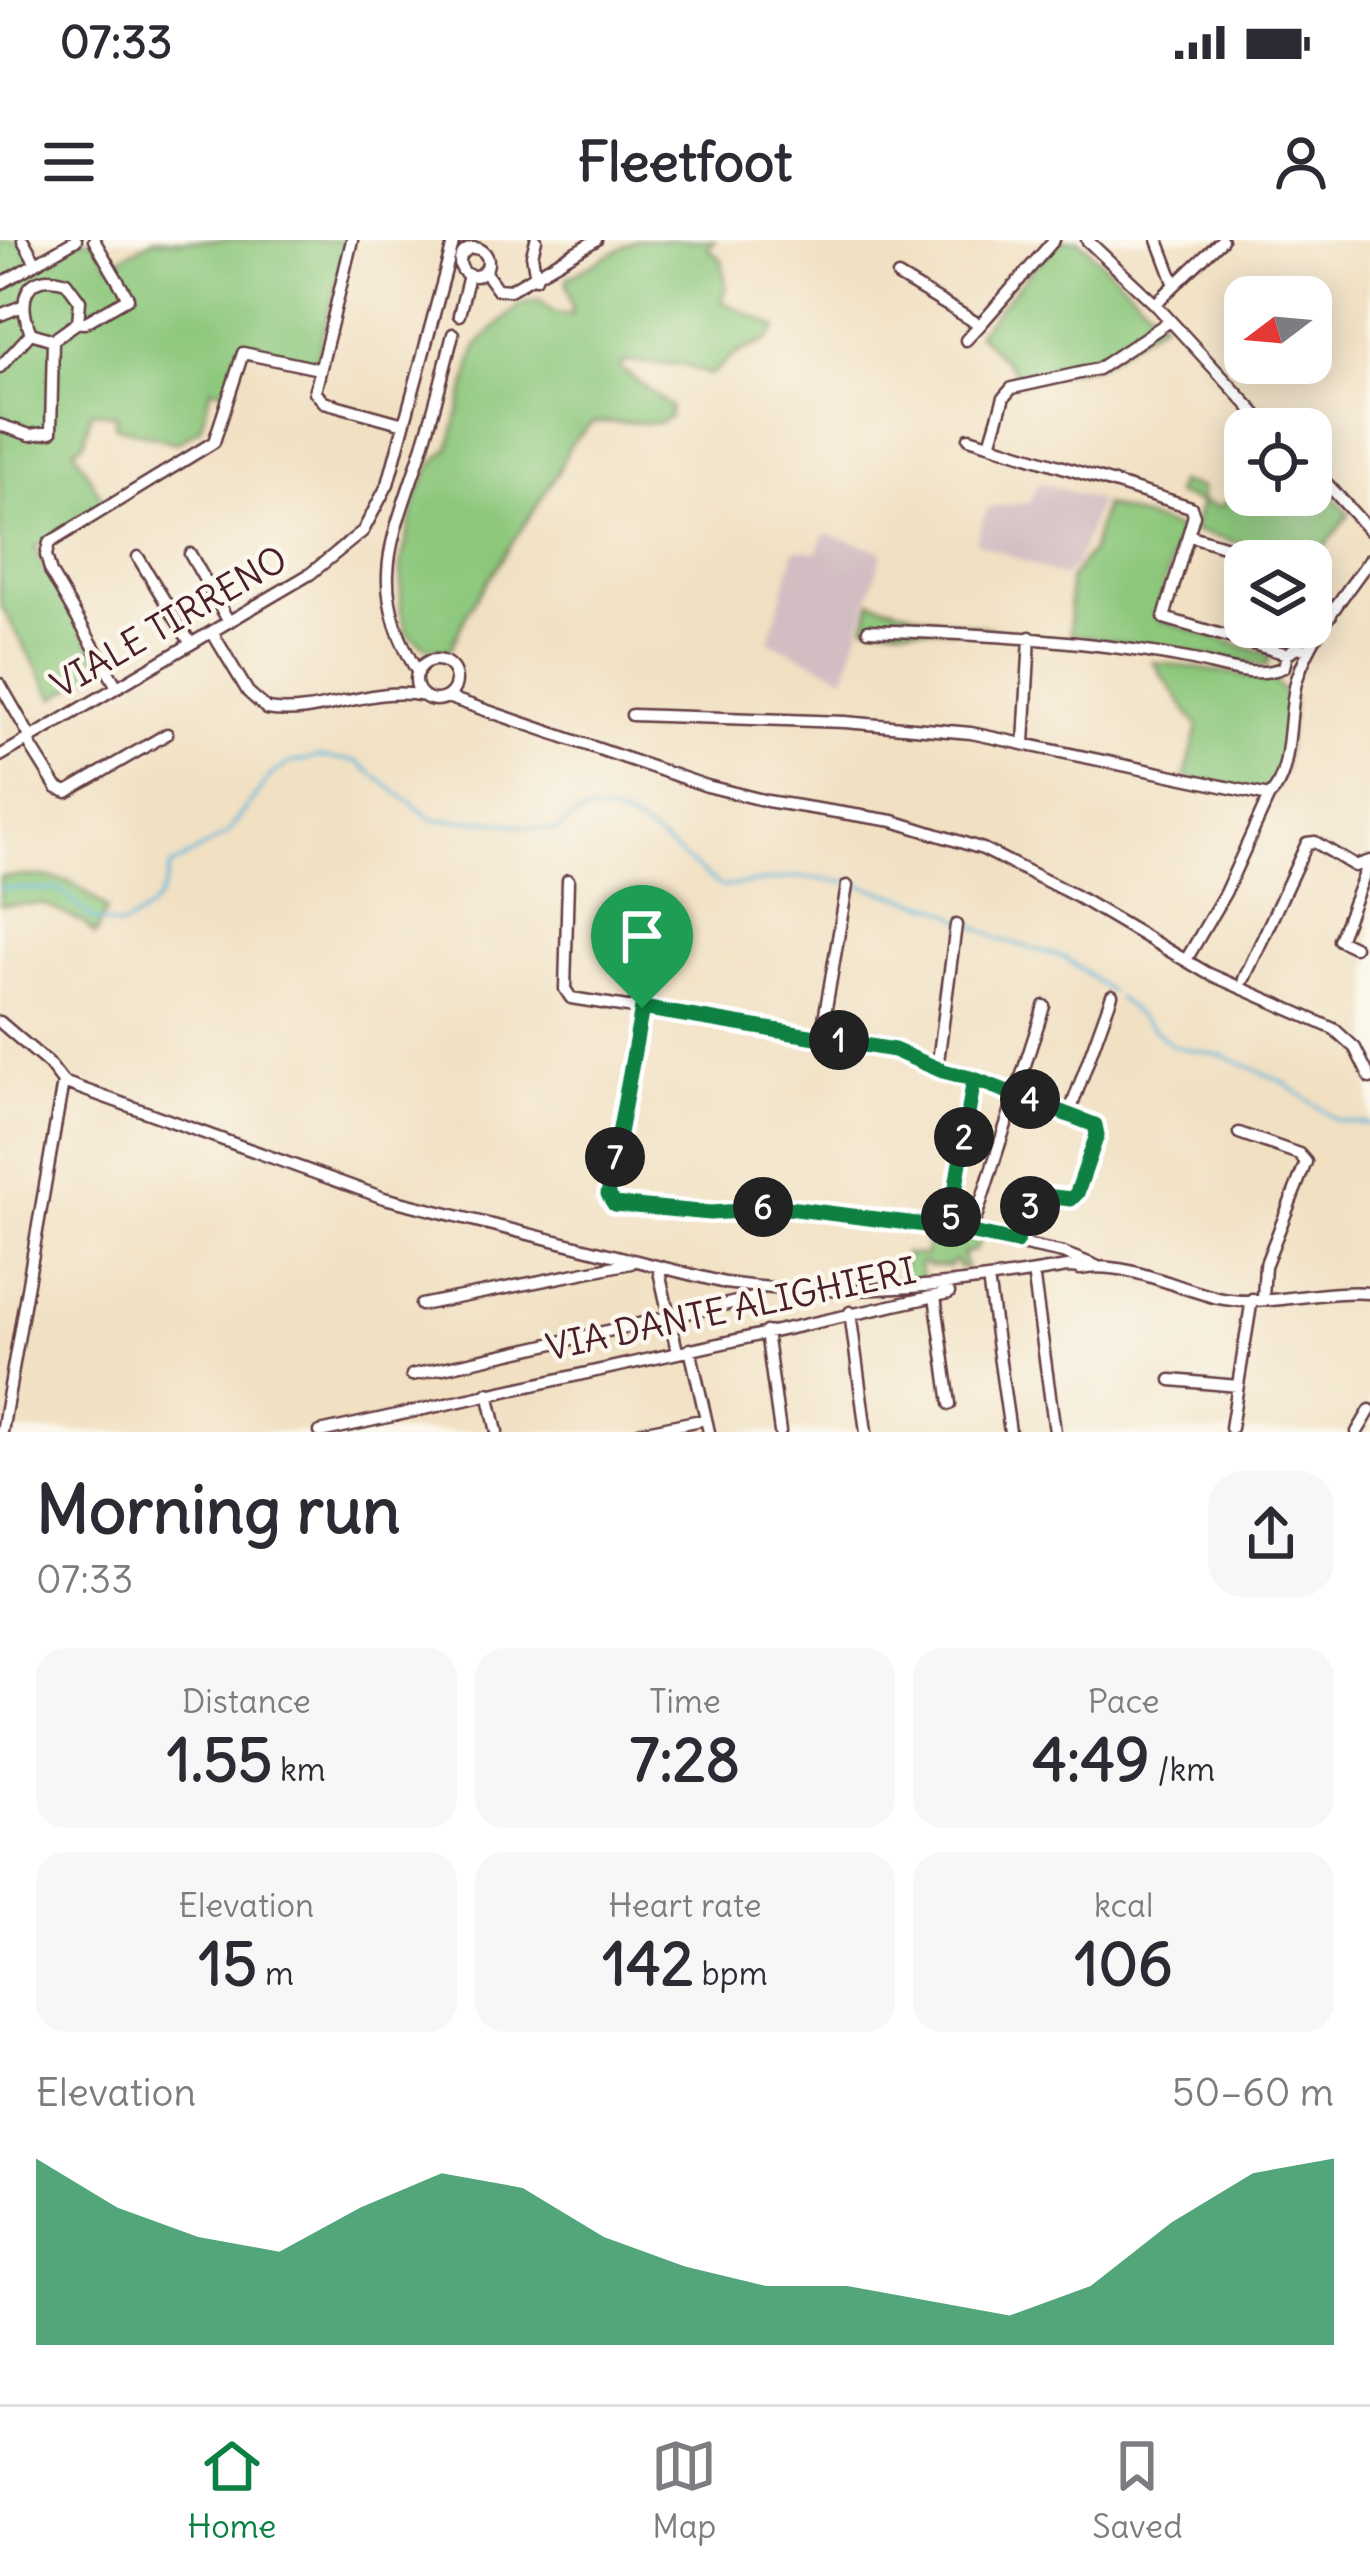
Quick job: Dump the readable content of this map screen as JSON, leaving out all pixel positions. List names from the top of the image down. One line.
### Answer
{"streets":{"street":["VIALE TIRRENO","VIA DANTE ALIGHIERI"]},"north":"left","page":{"status":"07:33","header":"Fleetfoot","pins":["1","4","2","7","3","6","5"],"heading":["Morning run","07:33"],"stats":[["Distance","1.55 km"],["Time","7:28"],["Pace","4:49 /km"],["Elevation","15 m"],["Heart rate","142 bpm"],["kcal","106"]],"chart":["Elevation","50–60 m"],"tabs":["Home","Map","Saved"]}}
